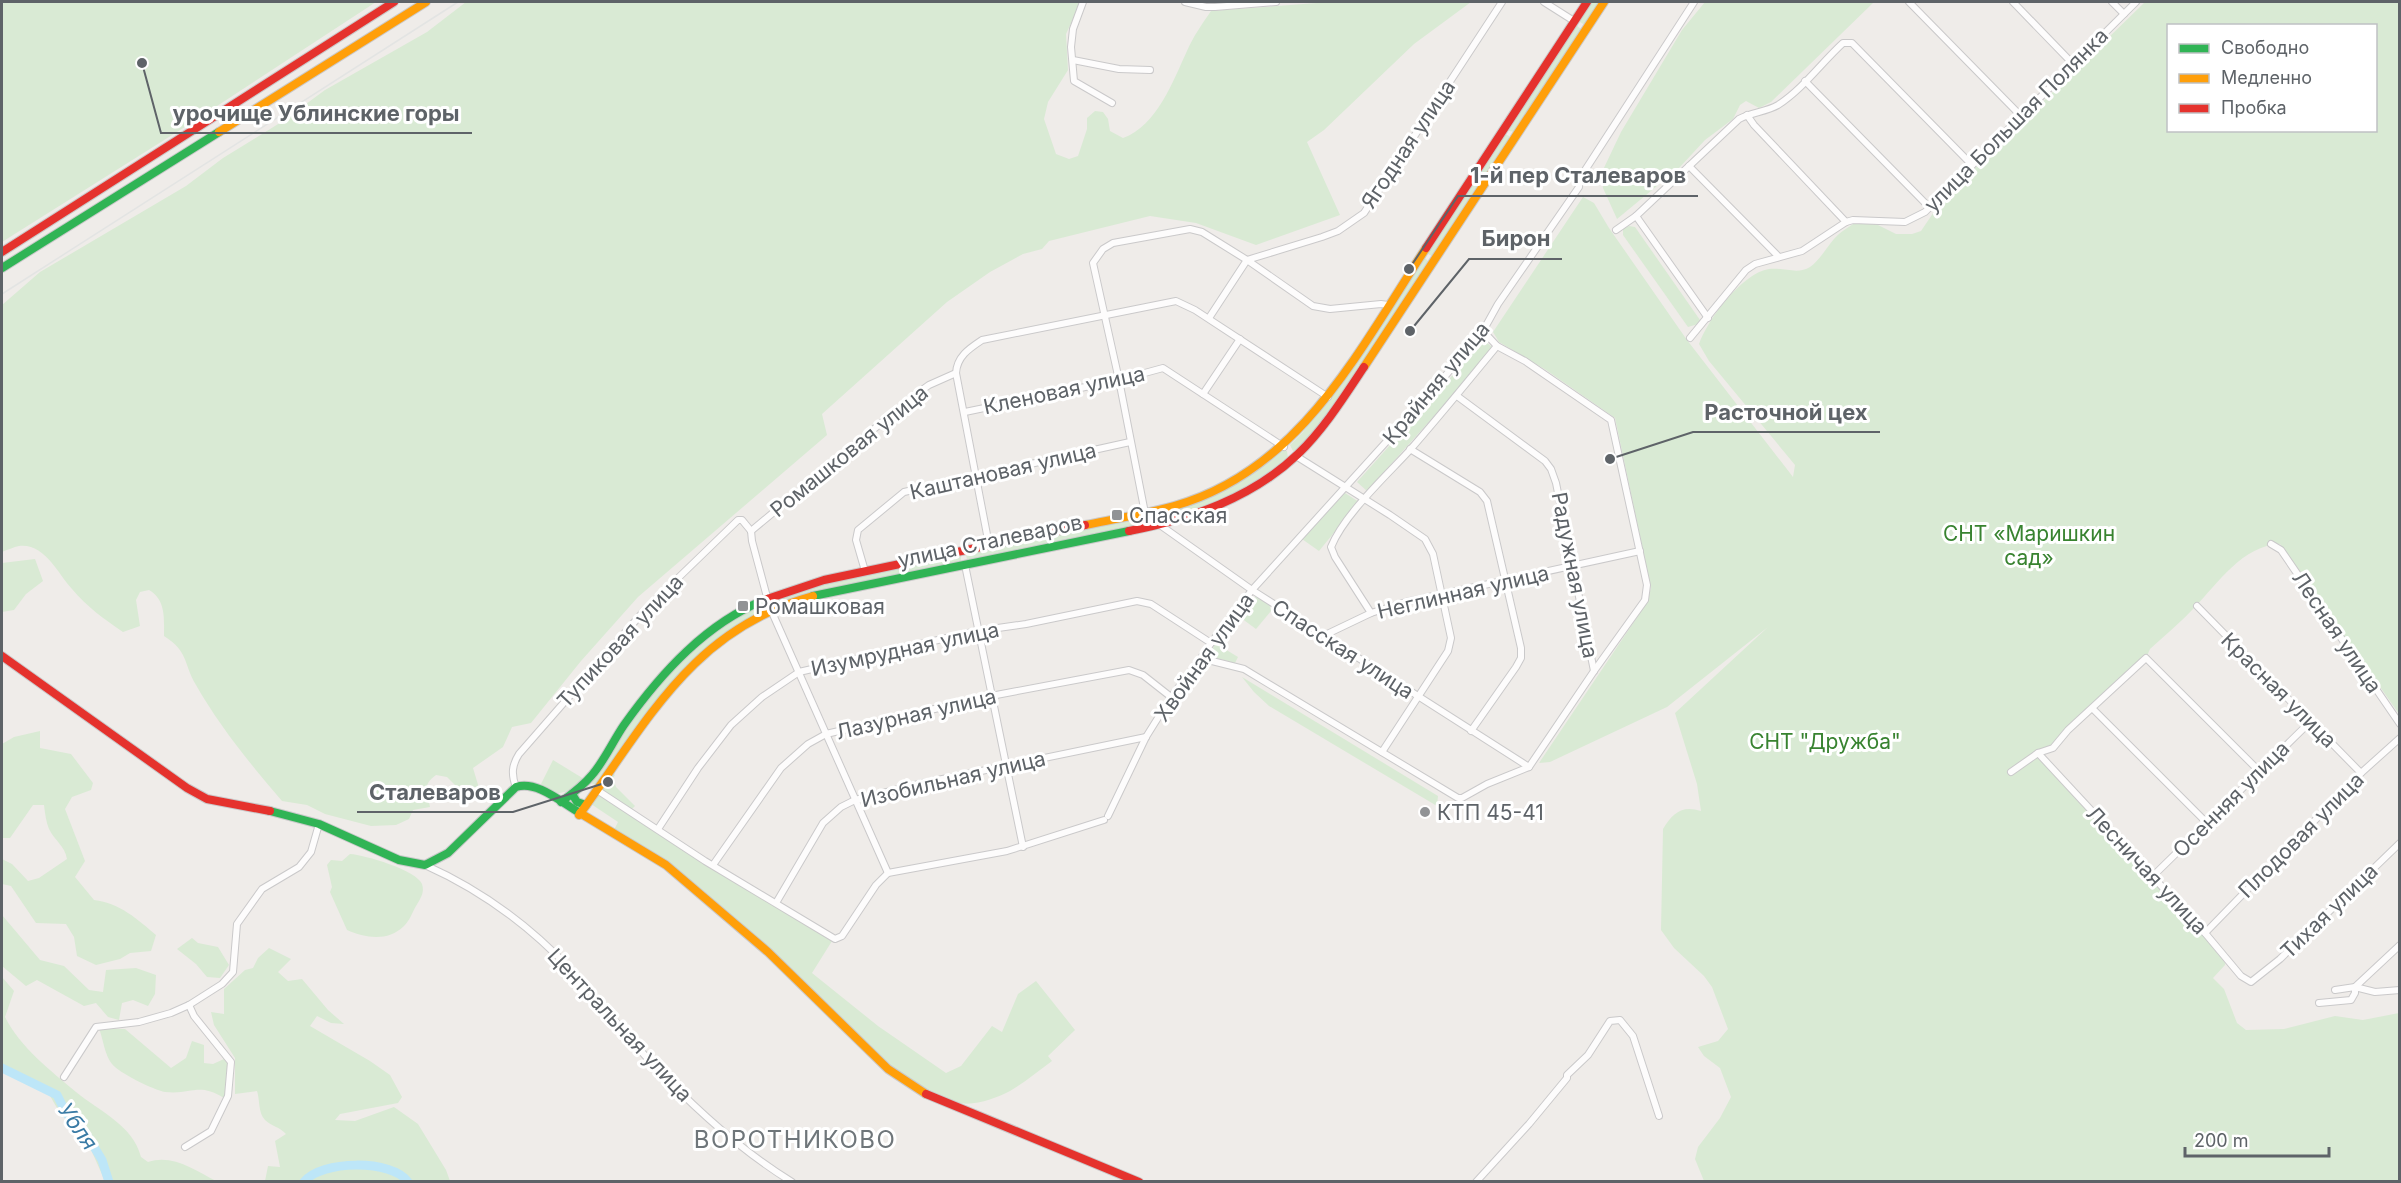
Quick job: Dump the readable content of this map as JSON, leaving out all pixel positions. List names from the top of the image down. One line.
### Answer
{"streets":{"main road":["улица Сталеваров"],"street":["улица Большая Полянка","Ягодная улица","Крайняя улица","Кленовая улица","Ромашковая улица","Каштановая улица","Радужная улица","Неглинная улица","Лесная улица","Тупиковая улица","Изумрудная улица","Спасская улица","Хвойная улица","Красная улица","Лазурная улица","Изобильная улица","Осенняя улица","Плодовая улица","Лесничая улица","Тихая улица","Центральная улица"]},"crossings":[["Крайняя улица","Хвойная улица"],["Кленовая улица","улица Сталеваров"],["Ромашковая улица","улица Сталеваров"],["Ромашковая улица","Тупиковая улица"],["Каштановая улица","улица Сталеваров"],["улица Сталеваров","Спасская улица"],["Радужная улица","Неглинная улица"],["Радужная улица","Спасская улица"],["Неглинная улица","Спасская улица"],["Изумрудная улица","Хвойная улица"],["Спасская улица","Хвойная улица"],["Хвойная улица","Лазурная улица"],["Хвойная улица","Изобильная улица"],["Красная улица","Осенняя улица"],["Красная улица","Плодовая улица"],["Осенняя улица","Лесничая улица"],["Плодовая улица","Лесничая улица"],["Лесничая улица","Тихая улица"]],"districts":["ВОРОТНИКОВО"],"water":["Убля"],"parks":["СНТ «Маришкин сад»","СНТ \"Дружба\""],"places":{"other":["урочище Ублинские горы","1-й пер Сталеваров","Бирон","Расточной цех","Сталеваров","КТП 45-41"],"transit":["Спасская","Ромашковая"]},"legend":["Свободно","Медленно","Пробка"],"scale_bar":"200 m"}
